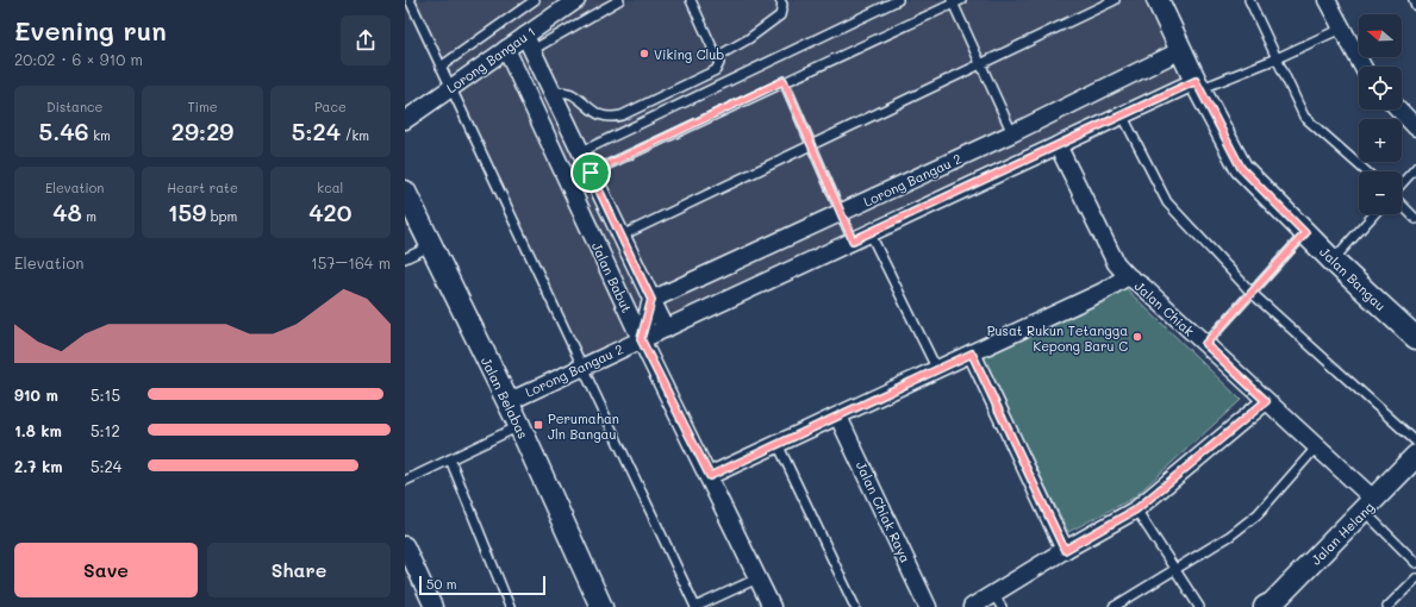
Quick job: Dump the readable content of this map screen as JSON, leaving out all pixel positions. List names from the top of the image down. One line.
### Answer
{"streets":{"street":["Lorong Bangau 1","Lorong Bangau 2","Jalan Babut","Jalan Bangau","Jalan Chiak","Jalan Belabas","Jalan Chiak Raya","Jalan Helang"]},"crossings":[["Lorong Bangau 1","Jalan Babut"],["Lorong Bangau 2","Jalan Babut"],["Lorong Bangau 2","Jalan Bangau"],["Lorong Bangau 2","Jalan Chiak"],["Lorong Bangau 2","Jalan Belabas"],["Jalan Chiak","Jalan Helang"]],"places":{"other":["Viking Club","Pusat Rukun Tetangga Kepong Baru C"],"transit":["Perumahan Jln Bangau"]},"scale_bar":"50 m","north":"left","page":{"heading":["Evening run","20:02 · 6 × 910 m"],"map_buttons":["+","−"],"stats":[["Distance","5.46 km"],["Time","29:29"],["Pace","5:24 /km"],["Elevation","48 m"],["Heart rate","159 bpm"],["kcal","420"]],"chart":["Elevation","157–164 m"],"list":[{"name":"910 m","note":"5:15"},{"name":"1.8 km","note":"5:12"},{"name":"2.7 km","note":"5:24"}],"buttons":["Save","Share"],"scale":"50 m"}}
